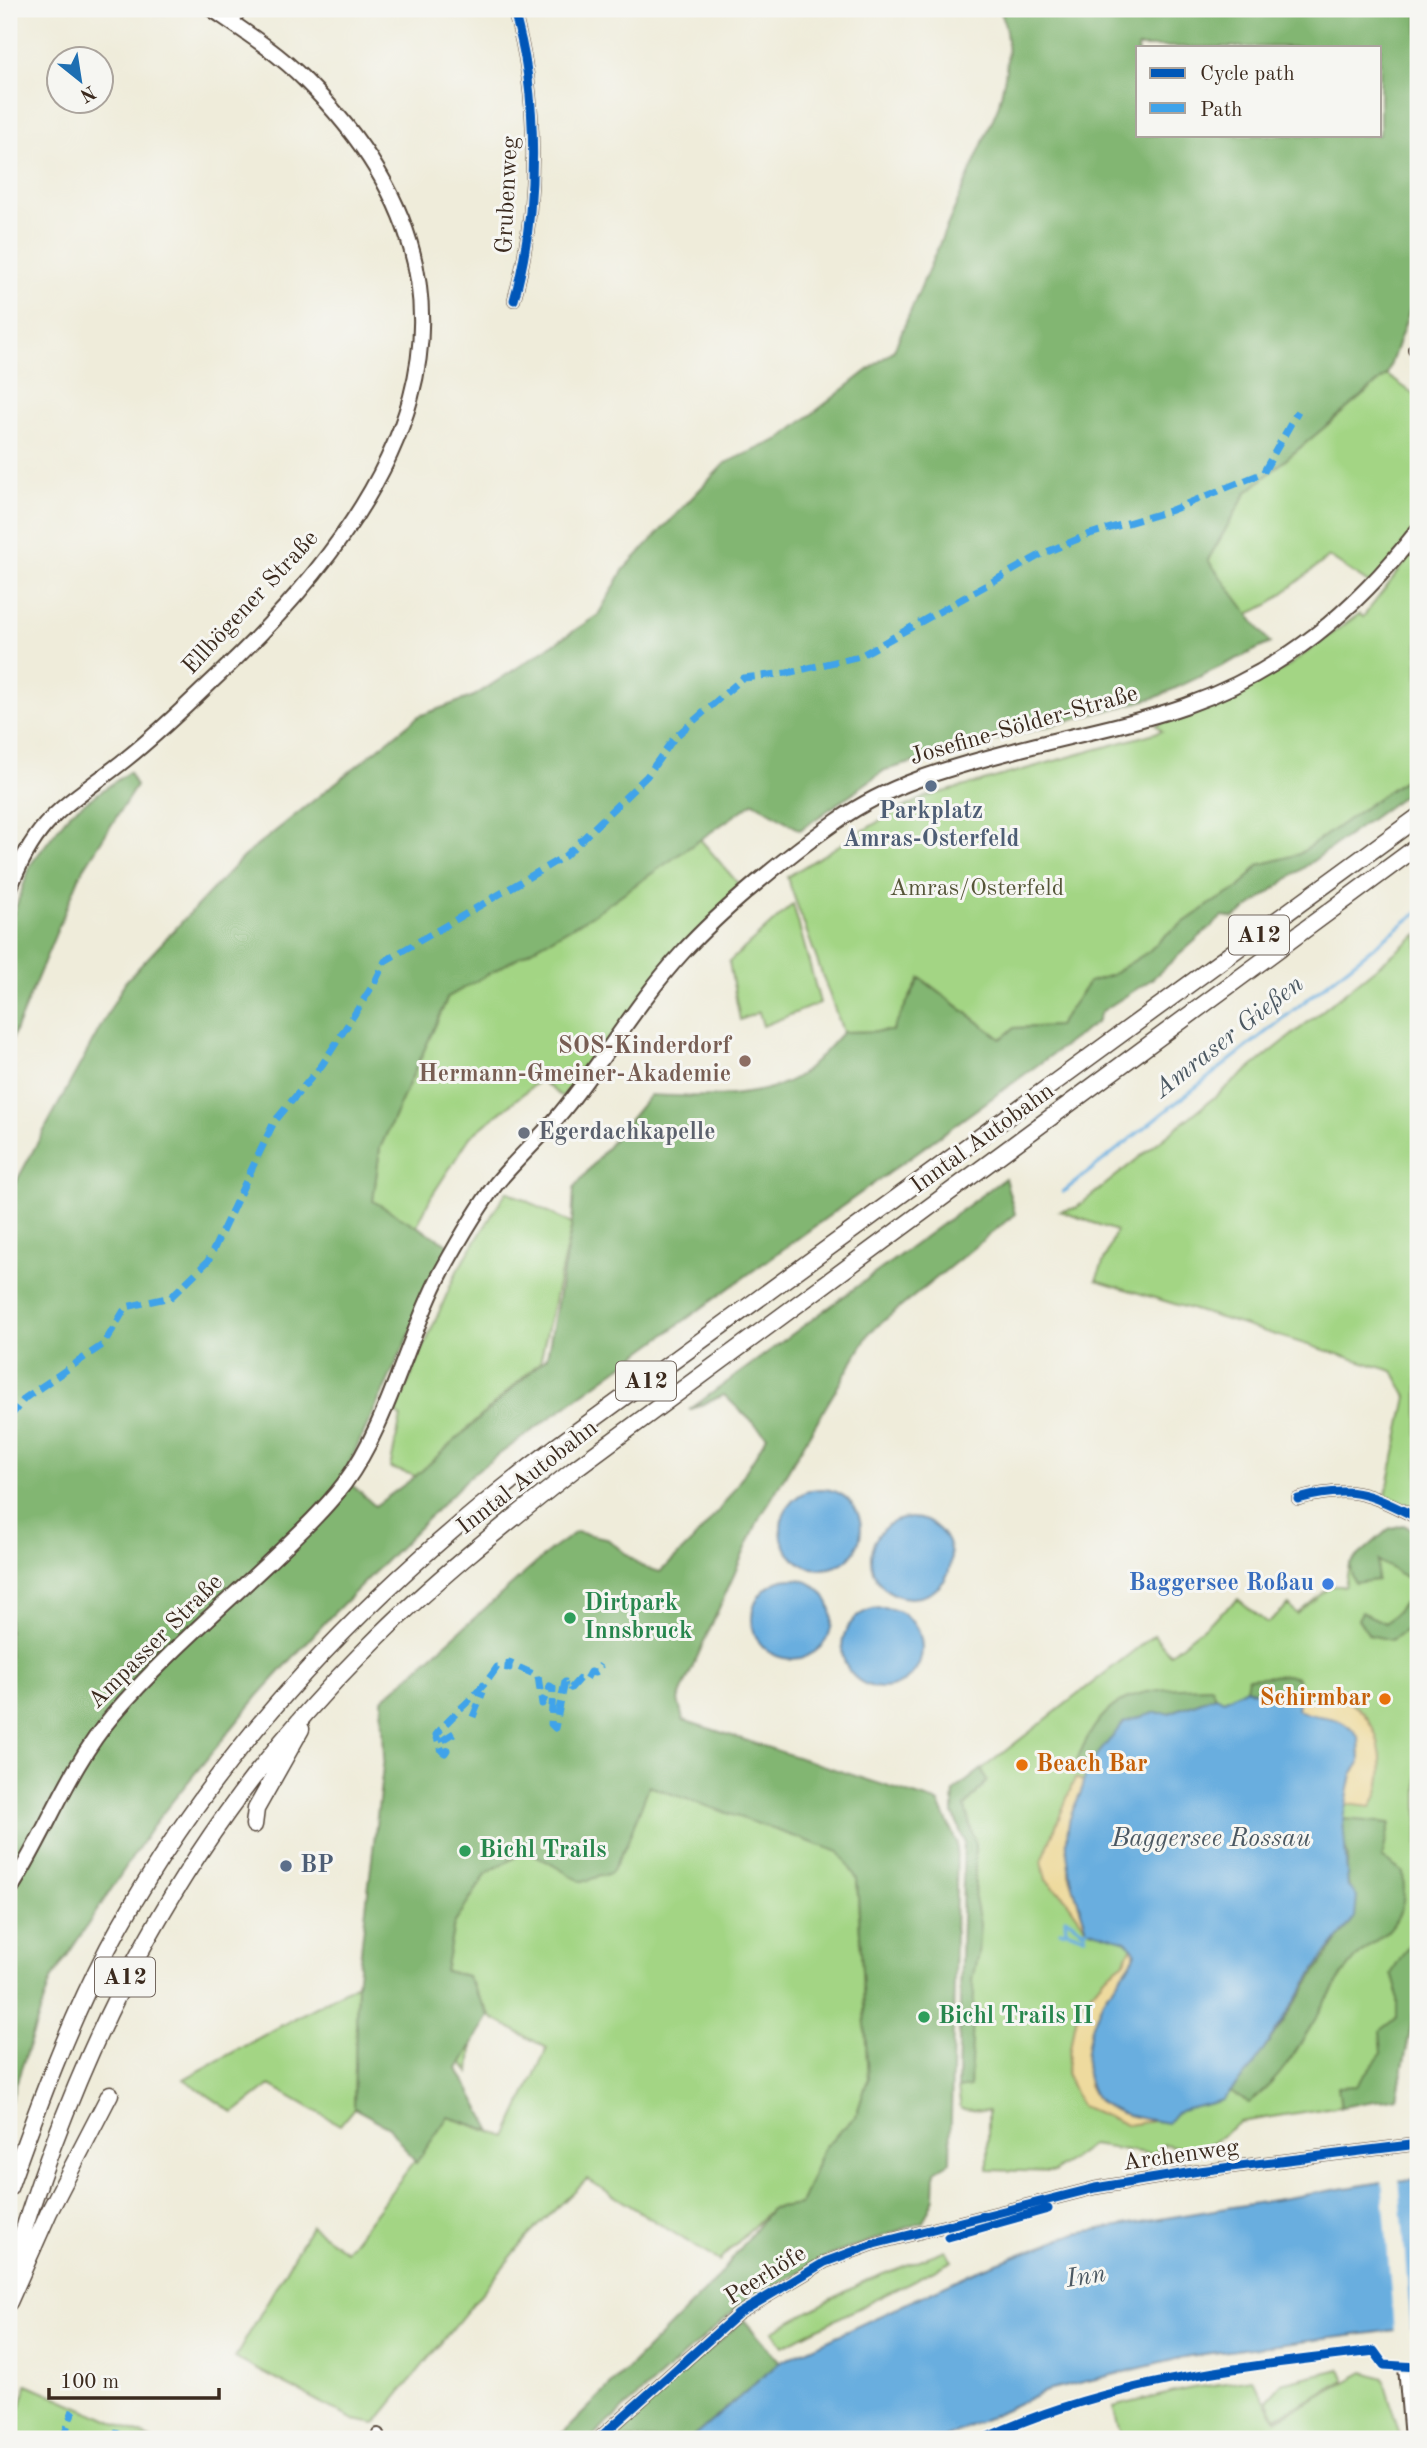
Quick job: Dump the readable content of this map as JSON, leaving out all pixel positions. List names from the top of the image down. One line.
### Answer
{"streets":{"highway":["A12","Inntal Autobahn"],"main road":["Ellbögener Straße","Josefine-Sölder-Straße","Ampasser Straße"],"street":["Grubenweg","Archenweg","Peerhöfe"]},"crossings":[["Josefine-Sölder-Straße","Ampasser Straße"],["Archenweg","Peerhöfe"]],"water":["Amraser Gießen","Baggersee Rossau","Inn"],"parks":["Amras/Osterfeld"],"places":["Parkplatz Amras-Osterfeld","SOS-Kinderdorf Hermann-Gmeiner-Akademie","Egerdachkapelle","Baggersee Roßau","Dirtpark Innsbruck","Schirmbar","Beach Bar","Bichl Trails","BP","Bichl Trails II"],"legend":["Cycle path","Path"],"scale_bar":"100 m","north":"bottom right"}
